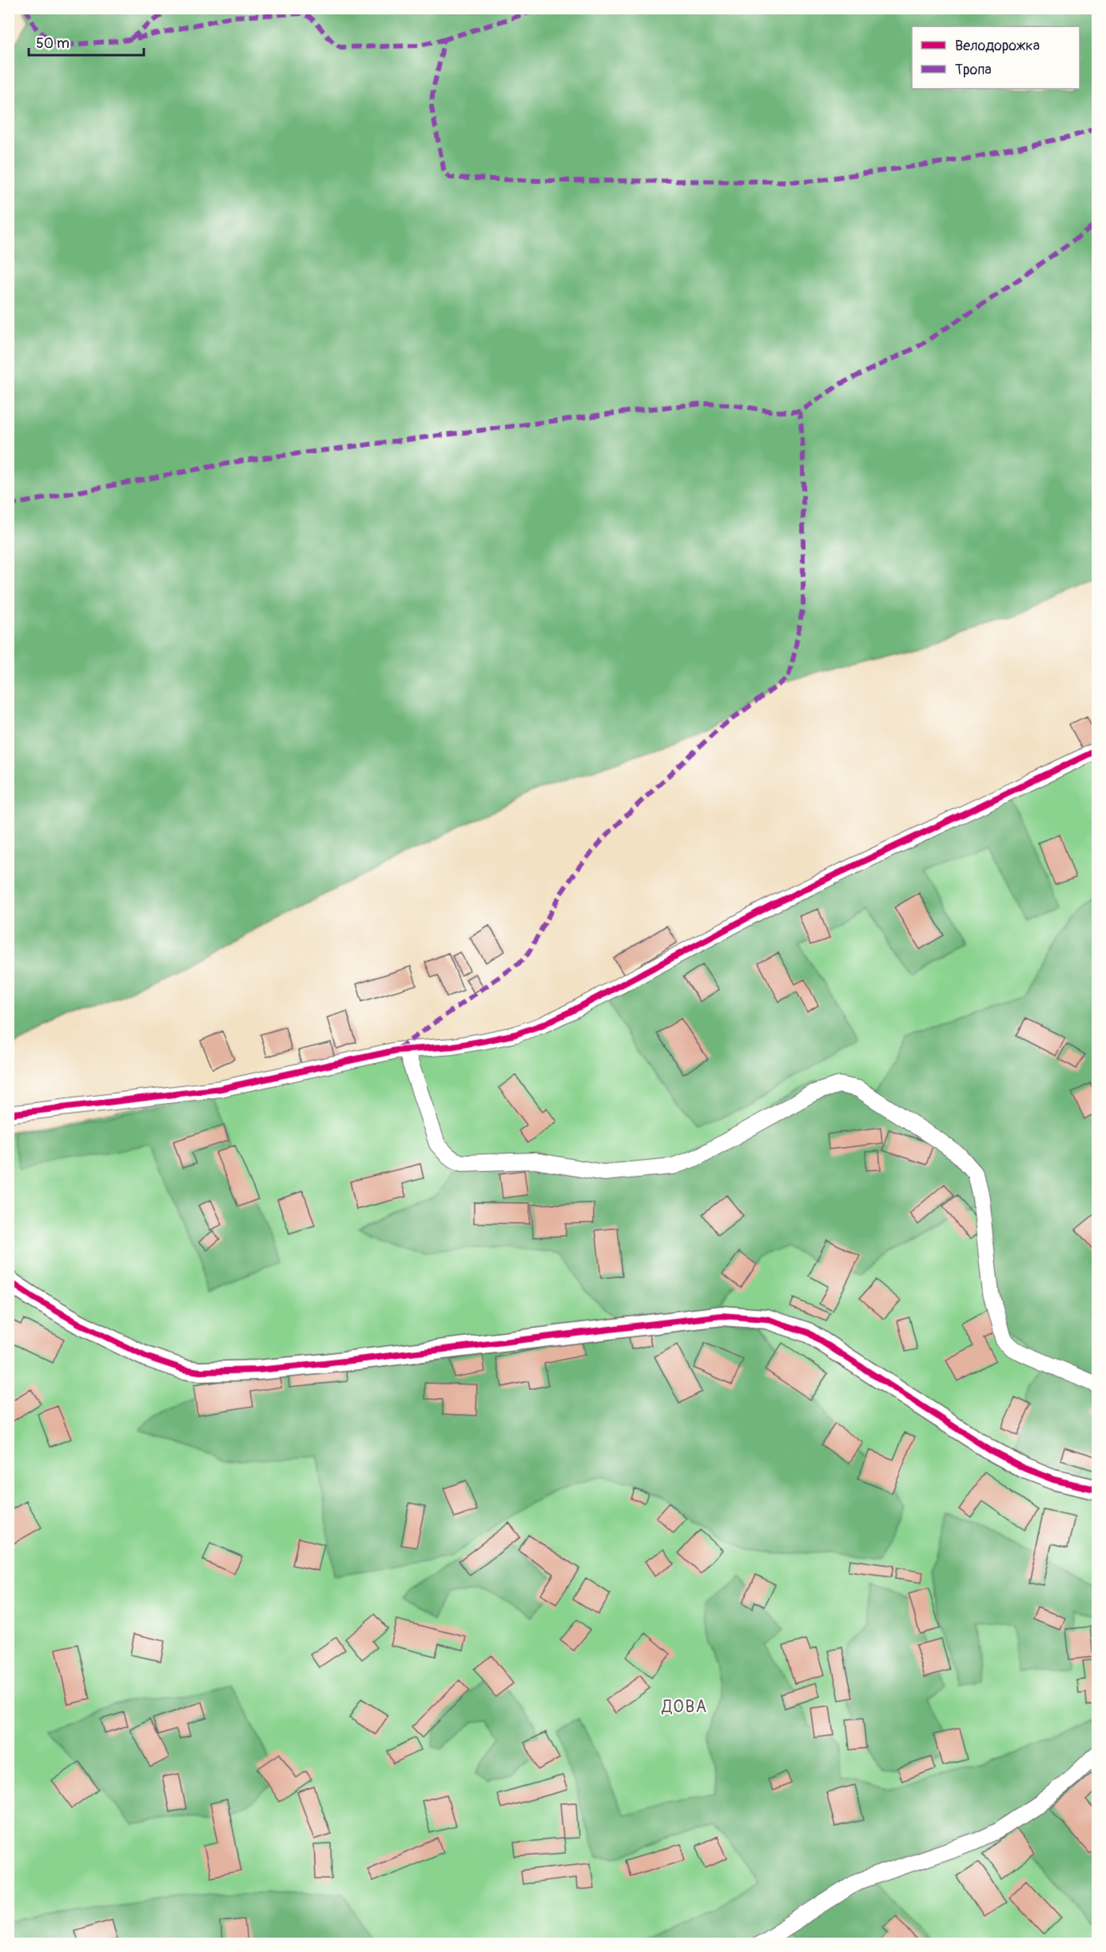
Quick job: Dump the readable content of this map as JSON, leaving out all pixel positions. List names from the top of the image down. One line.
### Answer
{"districts":["ДОВА"],"legend":["Велодорожка","Тропа"],"scale_bar":"50 m"}
